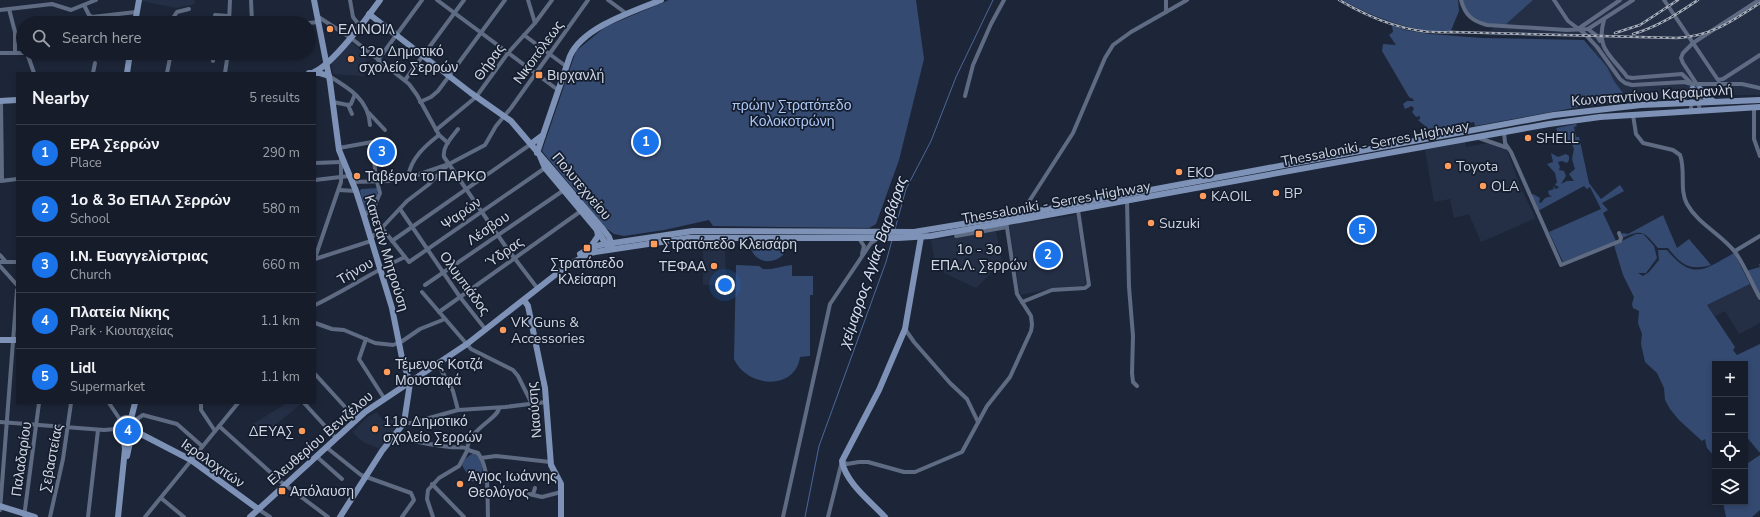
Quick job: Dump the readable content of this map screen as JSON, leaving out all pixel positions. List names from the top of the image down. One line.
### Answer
{"streets":{"main road":["Κωνσταντίνου Καραμανλή","Thessaloniki - Serres Highway","Πολυτεχνείου","Καπετάν Μητρούση","Ναούσης","Ελευθερίου Βενιζέλου","Ιερολοχιτών"],"street":["Νικοπόλεως","Θήρας","Ψαρών","Λέσβου","Ύδρας","Τήνου","Ολυμπιάδος","Σεβαστείας","Παλαδαρίου"]},"crossings":[["Νικοπόλεως","Πολυτεχνείου"],["Θήρας","Πολυτεχνείου"],["Κωνσταντίνου Καραμανλή","Thessaloniki - Serres Highway"],["Thessaloniki - Serres Highway","Πολυτεχνείου"],["Thessaloniki - Serres Highway","Ελευθερίου Βενιζέλου"],["Πολυτεχνείου","Ψαρών"],["Πολυτεχνείου","Λέσβου"],["Πολυτεχνείου","Ύδρας"],["Πολυτεχνείου","Ελευθερίου Βενιζέλου"],["Ψαρών","Τήνου"],["Ψαρών","Ολυμπιάδος"],["Λέσβου","Ολυμπιάδος"],["Ύδρας","Ολυμπιάδος"],["Καπετάν Μητρούση","Τήνου"],["Καπετάν Μητρούση","Ελευθερίου Βενιζέλου"],["Ολυμπιάδος","Ελευθερίου Βενιζέλου"],["Ναούσης","Ελευθερίου Βενιζέλου"],["Ελευθερίου Βενιζέλου","Ιερολοχιτών"]],"water":["χείμαρρος Αγίας Βαρβάρας"],"parks":["πρώην Στρατόπεδο Κολοκοτρώνη"],"places":{"other":["ΕΛΙΝΟΙΛ","12ο Δημοτικό σχολείο Σερρών","SHELL","Toyota","EKO","Ταβέρνα το ΠΑΡΚΟ","OLA","BP","KAOIL","Suzuki","ΤΕΦΑΑ","VK Guns & Accessories","Τέμενος Κοτζά Μουσταφά","11ο Δημοτικό σχολείο Σερρών","ΔΕΥΑΣ","Άγιος Ιωάννης Θεολόγος"],"transit":["Βιρχανλή","1ο - 3ο ΕΠΑ.Λ. Σερρών","Στρατόπεδο Κλεισάρη","Στρατόπεδο Κλείσαρη","Απόλαυση"]},"page":{"search":"Search here","heading":["Nearby","5 results"],"list":[{"mark":"1","name":"ΕΡΑ Σερρών","note":"Place","value":"290 m"},{"mark":"2","name":"1ο & 3ο ΕΠΑΛ Σερρών","note":"School","value":"580 m"},{"mark":"3","name":"Ι.Ν. Ευαγγελίστριας","note":"Church","value":"660 m"},{"mark":"4","name":"Πλατεία Νίκης","note":"Park · Κιουταχείας","value":"1.1 km"},{"mark":"5","name":"Lidl","note":"Supermarket","value":"1.1 km"}],"pins":["1","3","5","2","4"],"map_buttons":["+","−"]}}
